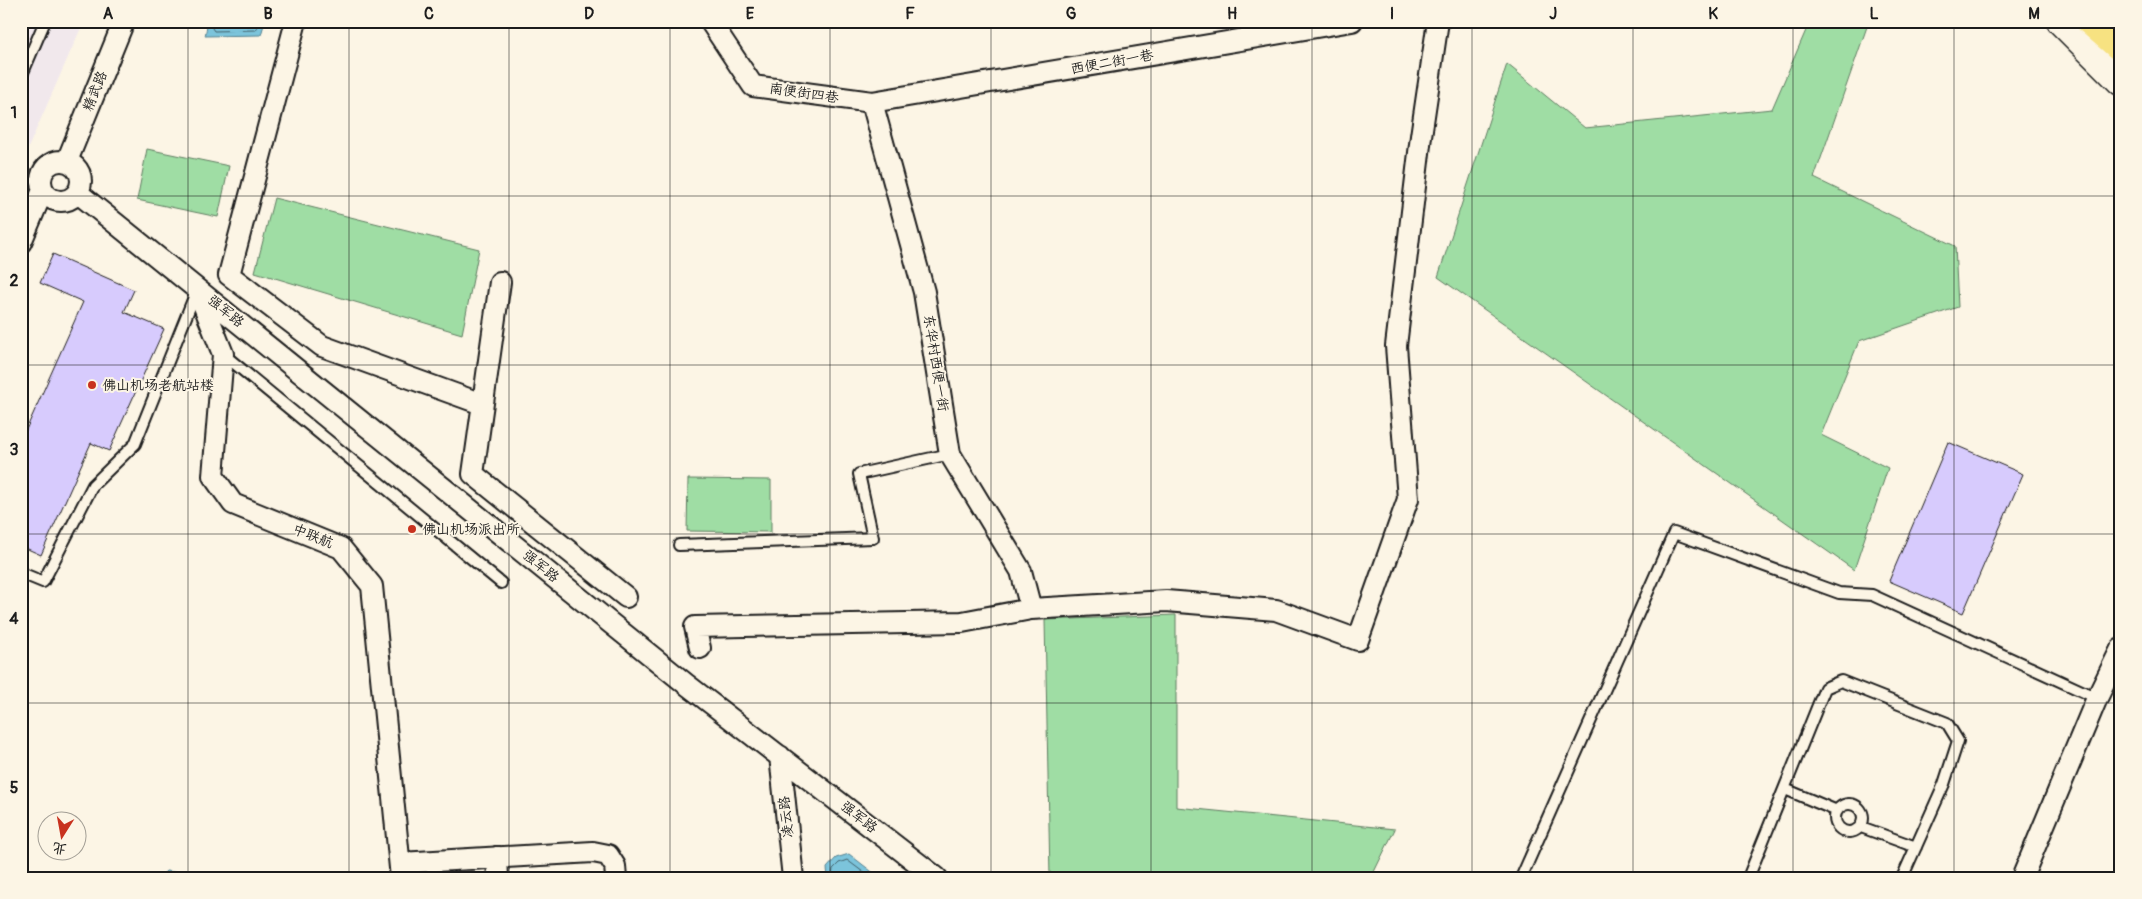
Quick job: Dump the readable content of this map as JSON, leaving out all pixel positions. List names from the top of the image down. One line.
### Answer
{"streets":{"street":["西便二街一巷","精武路","南便街四巷","强军路","东华村西便一街","中联航","凌云路"]},"crossings":[["西便二街一巷","南便街四巷"],["西便二街一巷","东华村西便一街"],["精武路","强军路"],["南便街四巷","东华村西便一街"],["强军路","中联航"],["强军路","凌云路"]],"places":["佛山机场老航站楼","佛山机场派出所"],"north":"bottom","grid":{"columns":["A","B","C","D","E","F","G","H","I","J","K","L","M"],"rows":["1","2","3","4","5"]}}
